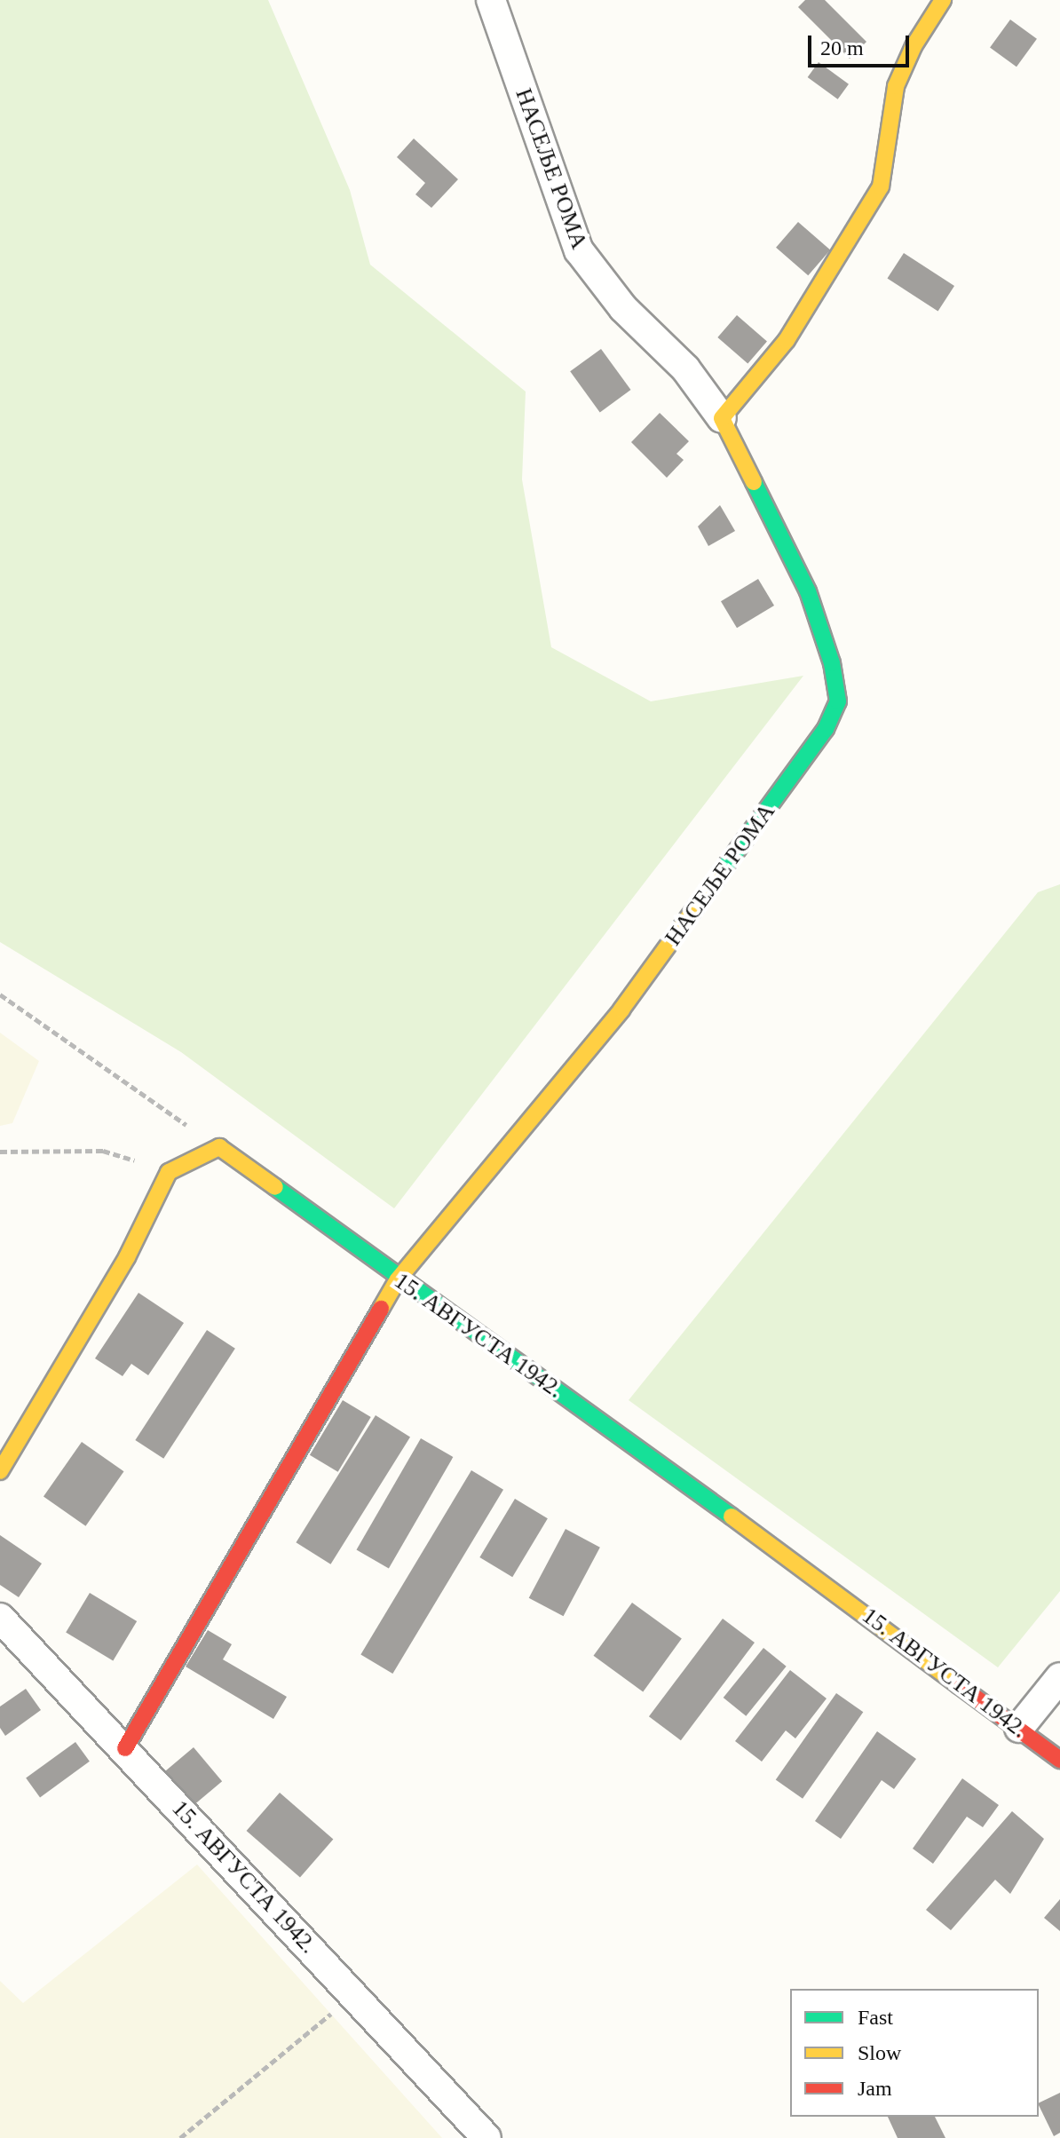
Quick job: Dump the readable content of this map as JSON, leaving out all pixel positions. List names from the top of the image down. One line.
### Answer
{"streets":{"street":["НАСЕЉЕ РОМА","15. АВГУСТА 1942."]},"crossings":[["НАСЕЉЕ РОМА","15. АВГУСТА 1942."]],"legend":["Fast","Slow","Jam"],"scale_bar":"20 m"}
